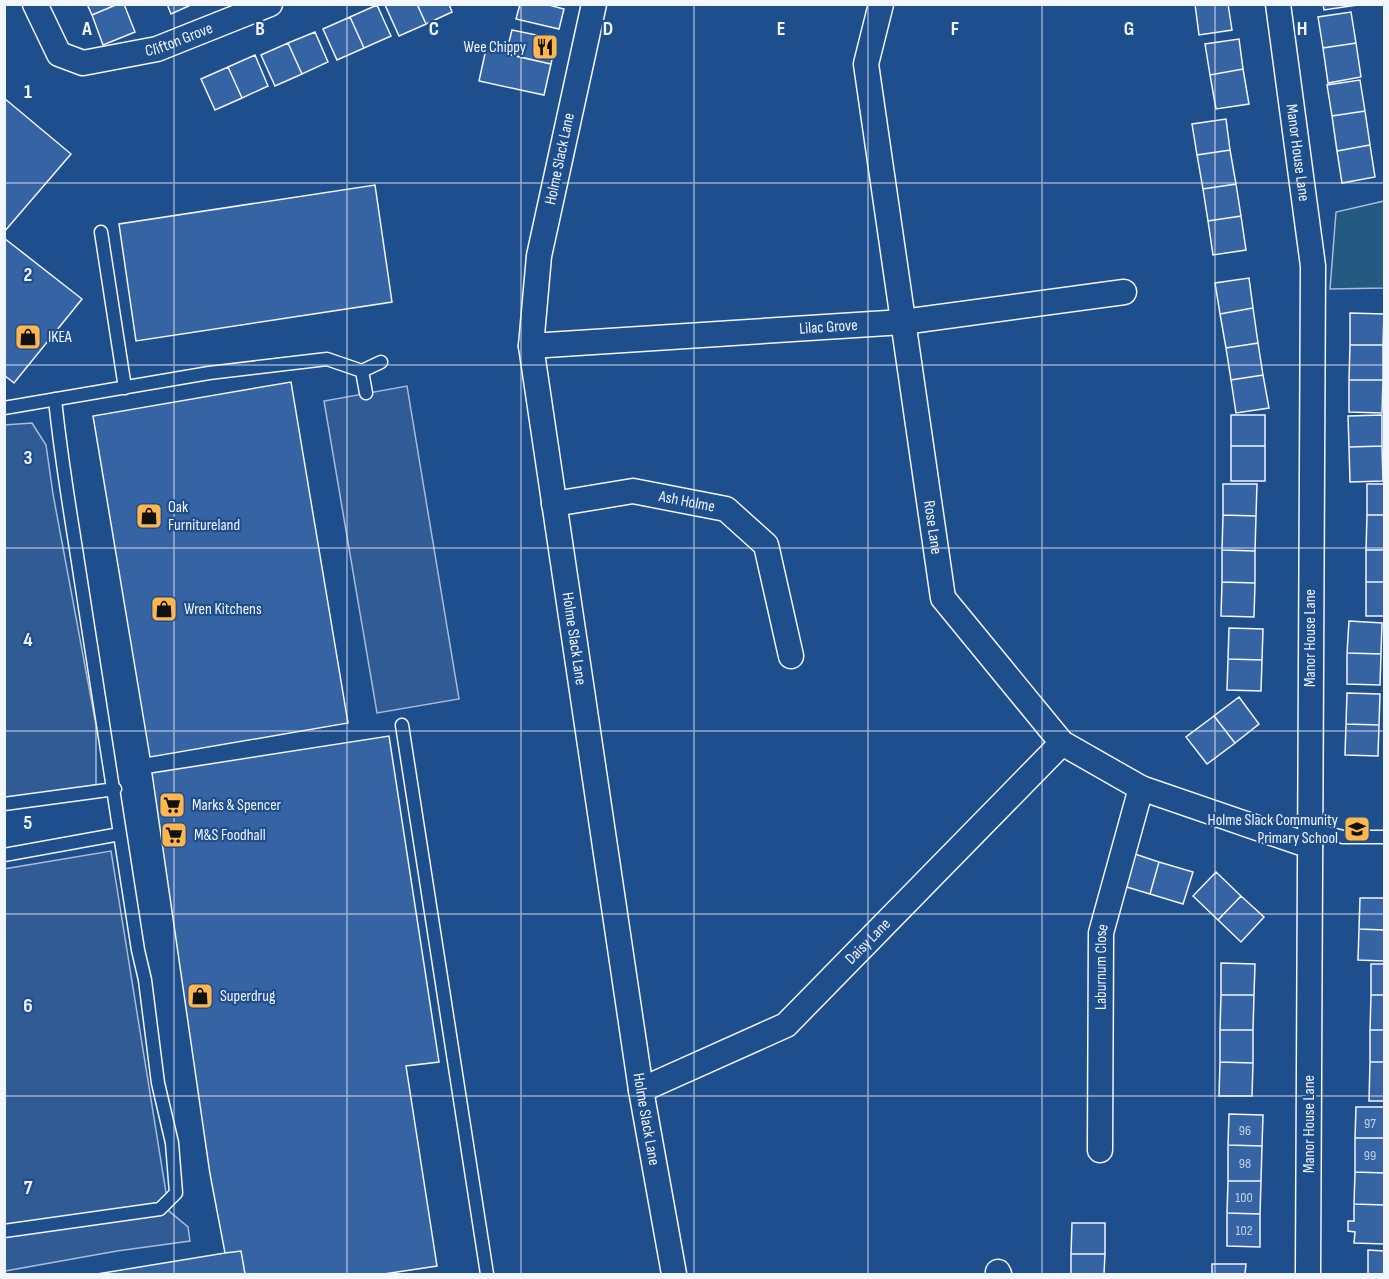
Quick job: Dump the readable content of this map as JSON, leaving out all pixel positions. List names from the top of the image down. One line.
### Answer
{"streets":{"street":["Clifton Grove","Manor House Lane","Holme Slack Lane","Lilac Grove","Ash Holme","Rose Lane","Daisy Lane","Laburnum Close"]},"crossings":[["Manor House Lane","Rose Lane"],["Holme Slack Lane","Lilac Grove"],["Holme Slack Lane","Ash Holme"],["Holme Slack Lane","Daisy Lane"],["Lilac Grove","Rose Lane"],["Rose Lane","Daisy Lane"],["Rose Lane","Laburnum Close"]],"places":{"restaurant":["Wee Chippy"],"shop":["IKEA","Oak Furnitureland","Wren Kitchens","Superdrug"],"supermarket":["Marks & Spencer","M&S Foodhall"],"school or university":["Holme Slack Community Primary School"]},"house_numbers":["97","96","99","98","100","102"],"grid":{"columns":["A","B","C","D","E","F","G","H"],"rows":["1","2","3","4","5","6","7"]}}
